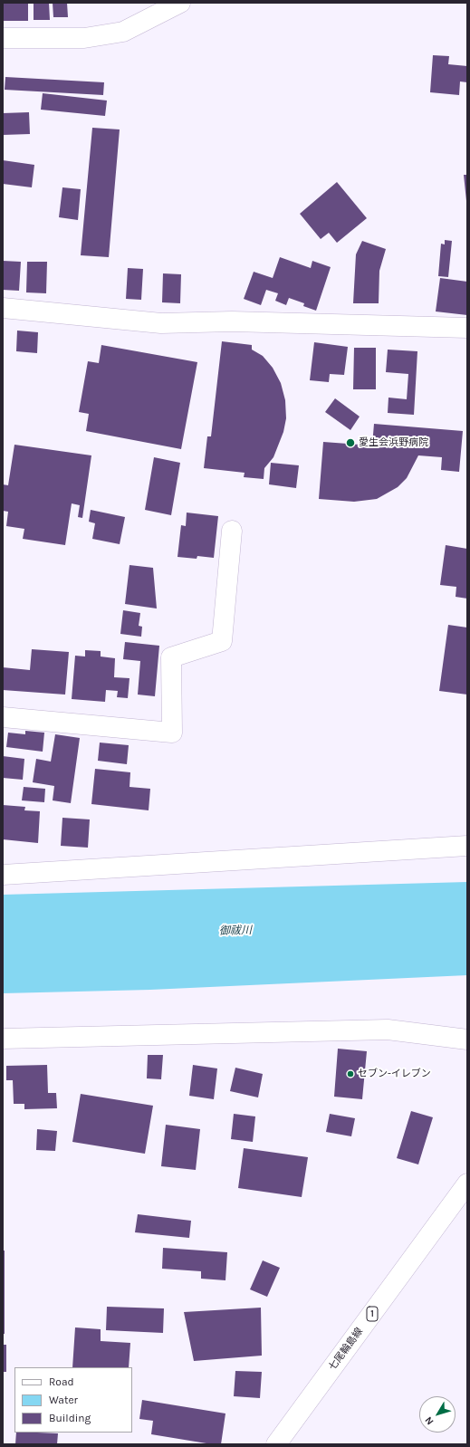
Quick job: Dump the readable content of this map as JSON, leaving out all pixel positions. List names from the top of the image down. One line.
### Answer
{"streets":{"street":["1","七尾輪島線"]},"water":["御祓川"],"places":["愛生会浜野病院","セブン-イレブン"],"legend":["Road","Water","Building"],"north":"bottom left"}
